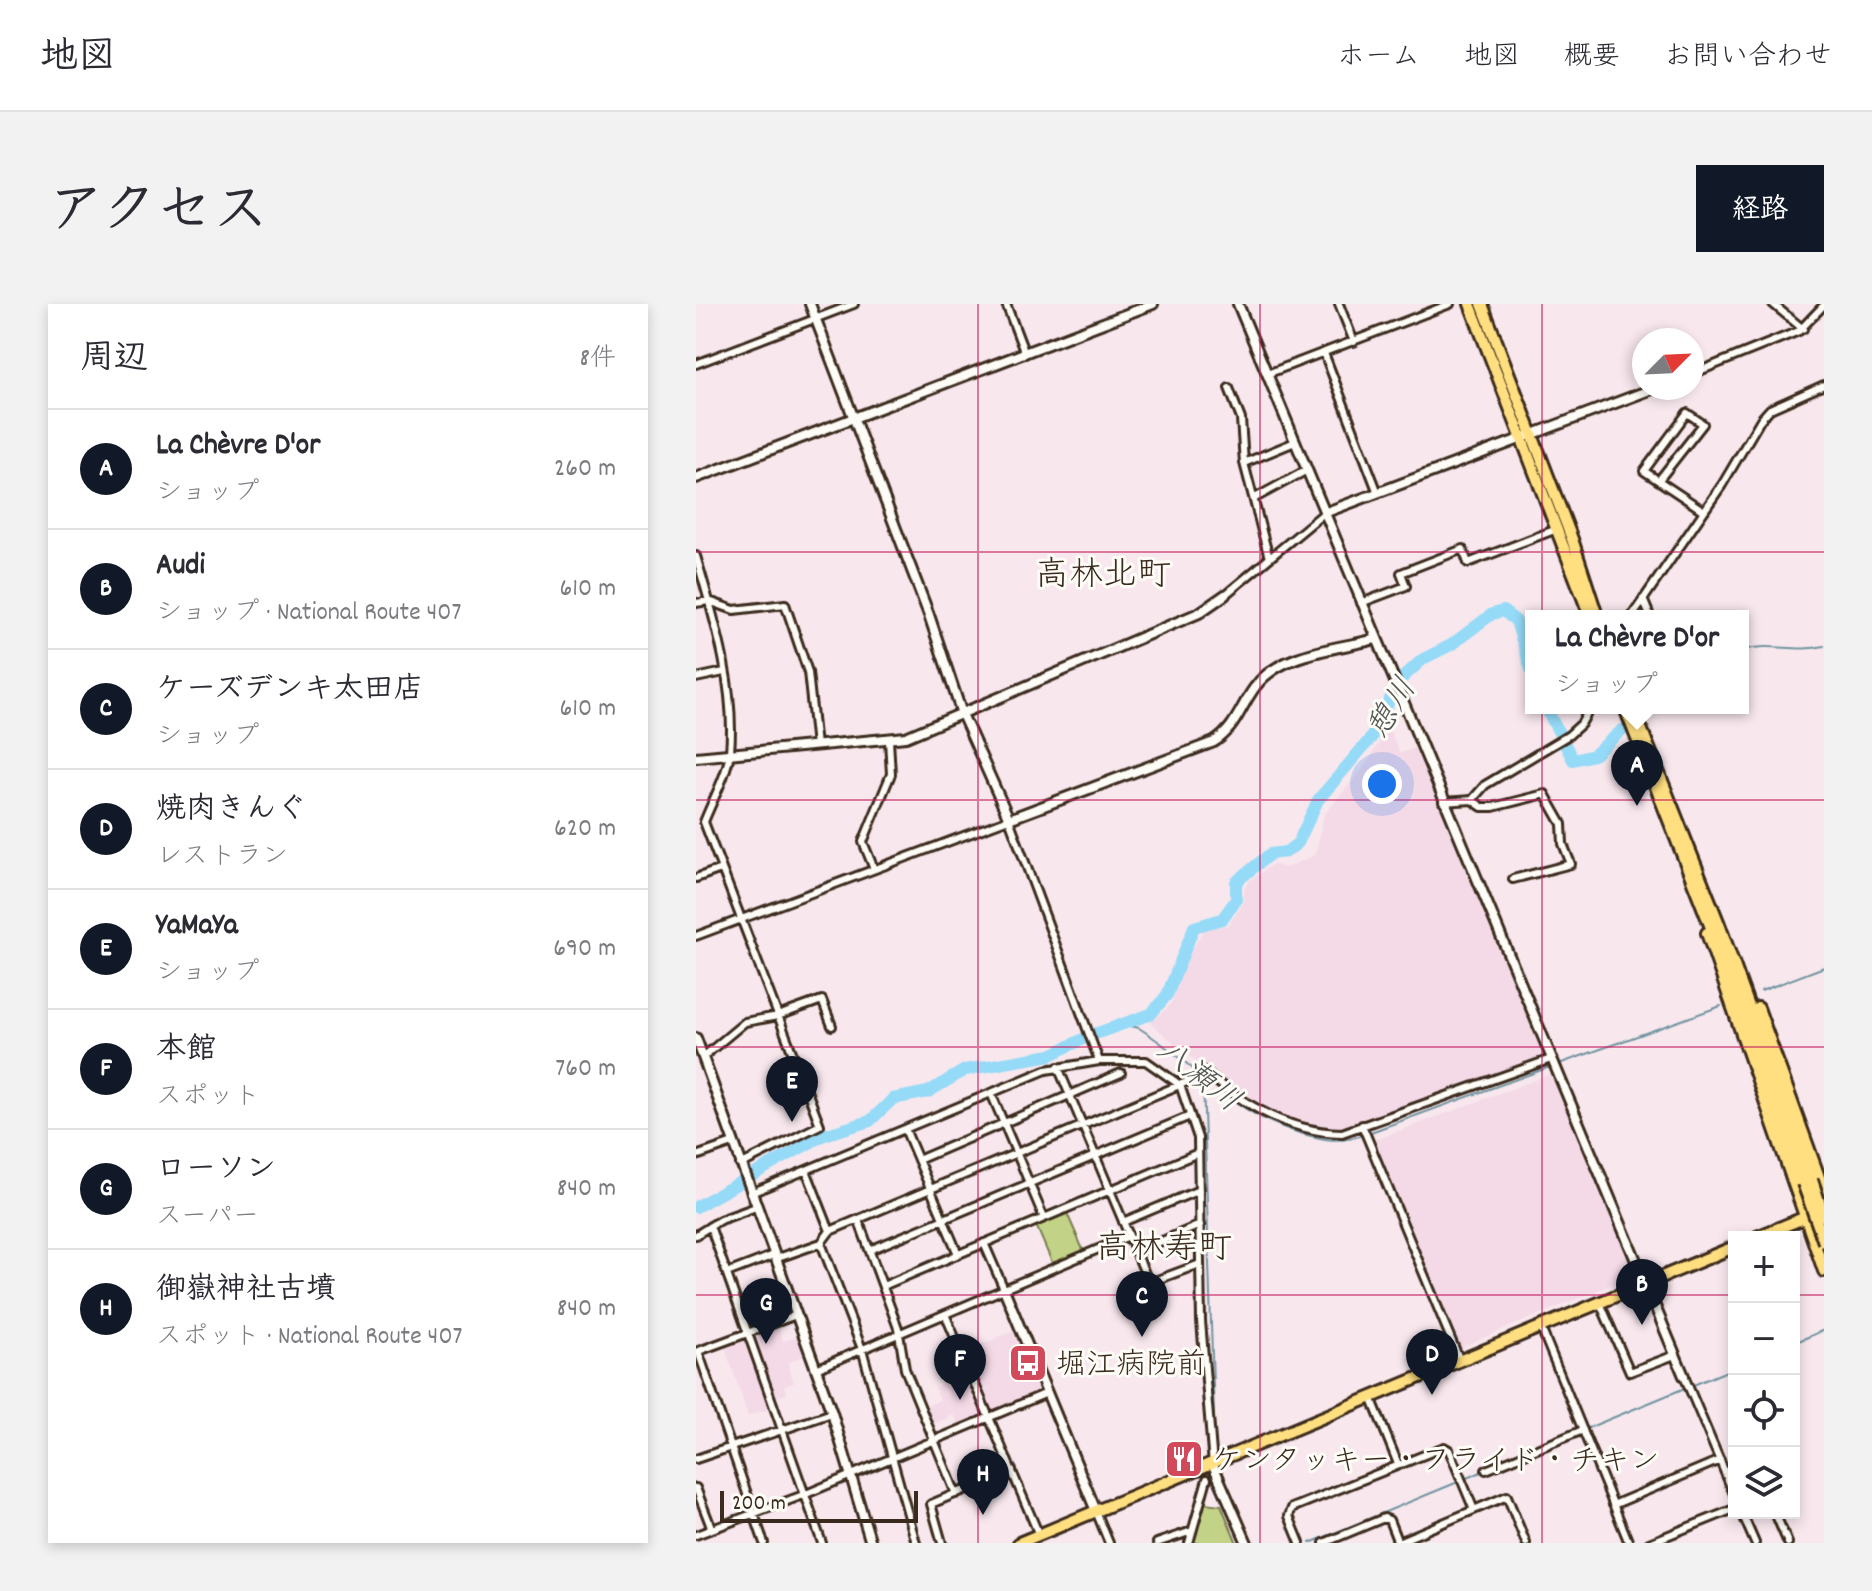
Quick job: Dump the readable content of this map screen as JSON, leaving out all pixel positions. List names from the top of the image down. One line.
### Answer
{"districts":["高林北町","高林寿町"],"water":["憩川","八瀬川"],"places":{"bus stop":["堀江病院前"],"restaurant":["ケンタッキー・フライド・チキン"]},"scale_bar":"200 m","north":"top right","page":{"header":"地図","nav":["ホーム","地図","概要","お問い合わせ"],"title":"アクセス","buttons":"経路","heading":["周辺","8件"],"list":[{"mark":"A","name":"La Chèvre D'or","note":"ショップ","value":"260 m"},{"mark":"B","name":"Audi","note":"ショップ · National Route 407","value":"610 m"},{"mark":"C","name":"ケーズデンキ太田店","note":"ショップ","value":"610 m"},{"mark":"D","name":"焼肉きんぐ","note":"レストラン","value":"620 m"},{"mark":"E","name":"YaMaYa","note":"ショップ","value":"690 m"},{"mark":"F","name":"本館","note":"スポット","value":"760 m"},{"mark":"G","name":"ローソン","note":"スーパー","value":"840 m"},{"mark":"H","name":"御嶽神社古墳","note":"スポット · National Route 407","value":"840 m"}],"popup":["La Chèvre D'or","ショップ"],"pins":["A","E","B","C","G","D","F","H"],"map_buttons":["+","−"],"scale":"200 m"}}
